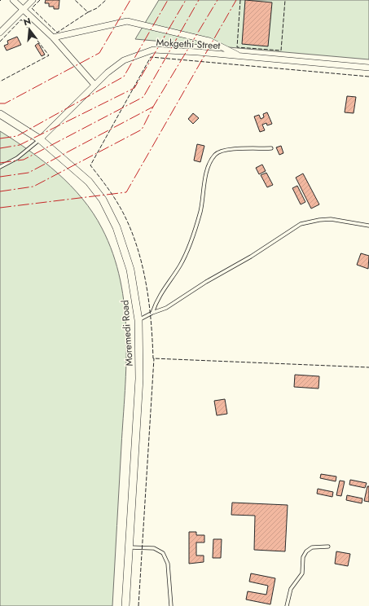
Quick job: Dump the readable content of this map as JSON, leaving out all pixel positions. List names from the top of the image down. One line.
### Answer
{"streets":{"street":["Mokgethi Street","Moremedi Road"]},"crossings":[["Mokgethi Street","Moremedi Road"]],"north":"top"}
